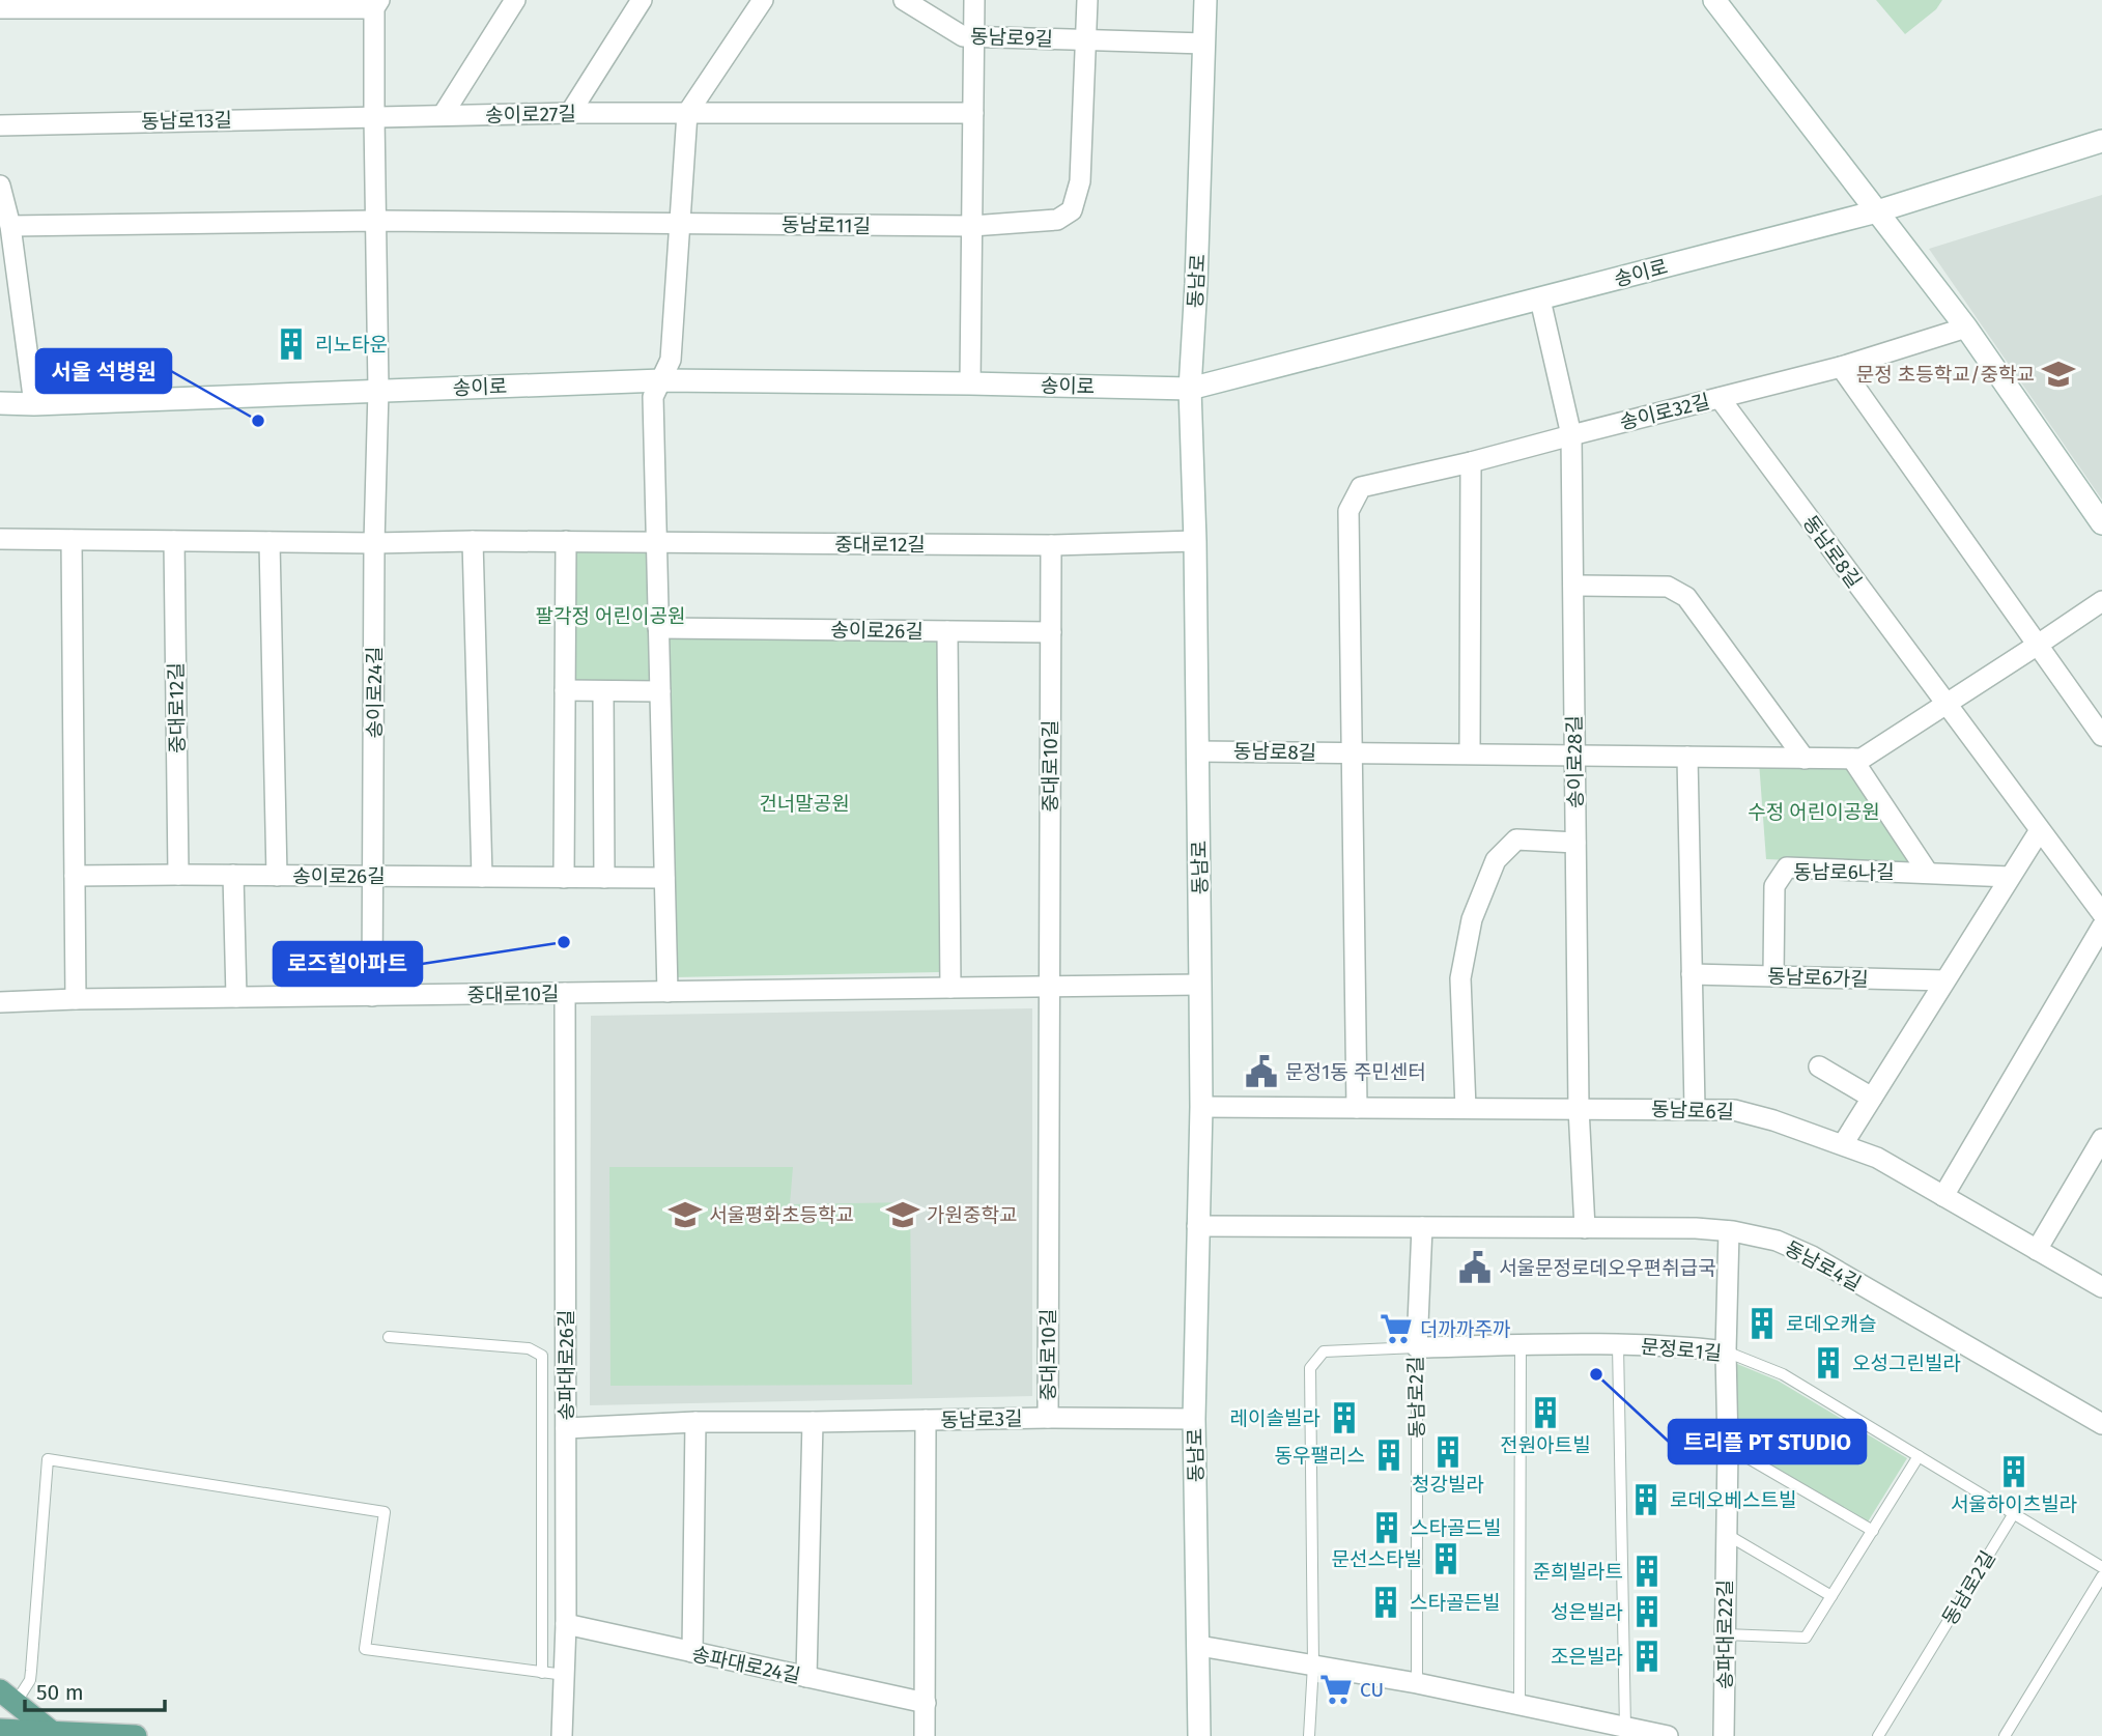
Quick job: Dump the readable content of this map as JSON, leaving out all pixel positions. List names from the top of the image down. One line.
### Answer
{"streets":{"main road":["송이로","동남로"],"street":["동남로9길","송이로27길","동남로13길","동남로11길","송이로32길","중대로12길","동남로8길","송이로26길","송이로24길","송이로28길","중대로10길","동남로6나길","동남로6가길","동남로6길","동남로4길","문정로1길","송파대로26길","동남로3길","송파대로22길","송파대로24길"],"lane":["동남로2길"]},"crossings":[["동남로9길","동남로11길"],["동남로9길","동남로"],["송이로27길","동남로13길"],["송이로","동남로"],["송이로","송이로24길"],["송이로","송이로28길"],["동남로","중대로12길"],["동남로","동남로8길"],["동남로","중대로10길"],["동남로","동남로6길"],["동남로","동남로4길"],["동남로","동남로3길"],["송이로32길","동남로8길"],["송이로32길","송이로28길"],["중대로12길","송이로26길"],["중대로12길","송이로24길"],["중대로12길","중대로10길"],["동남로8길","송이로28길"],["송이로26길","송이로24길"],["송이로26길","중대로10길"],["송이로24길","중대로10길"],["송이로28길","동남로6길"],["송이로28길","동남로4길"],["중대로10길","송파대로26길"],["중대로10길","동남로3길"],["동남로6나길","동남로6가길"],["동남로4길","송파대로22길"],["문정로1길","동남로2길"],["문정로1길","송파대로22길"],["송파대로26길","동남로3길"],["송파대로26길","송파대로24길"]],"parks":["팔각정 어린이공원","건너말공원","수정 어린이공원"],"places":{"building":["리노타운","로데오캐슬","오성그린빌라","전원아트빌","레이솔빌라","청강빌라","동우팰리스","서울하이츠빌라","로데오베스트빌","스타골드빌","문선스타빌","준희빌라트","스타골든빌","성은빌라","조은빌라"],"school or university":["문정 초등학교/중학교","서울평화초등학교","가원중학교"],"other":["서울 석병원","로즈힐아파트","트리플 PT STUDIO"],"public building":["문정1동 주민센터","서울문정로데오우편취급국"],"supermarket":["더까까주까","CU"]},"scale_bar":"50 m"}
